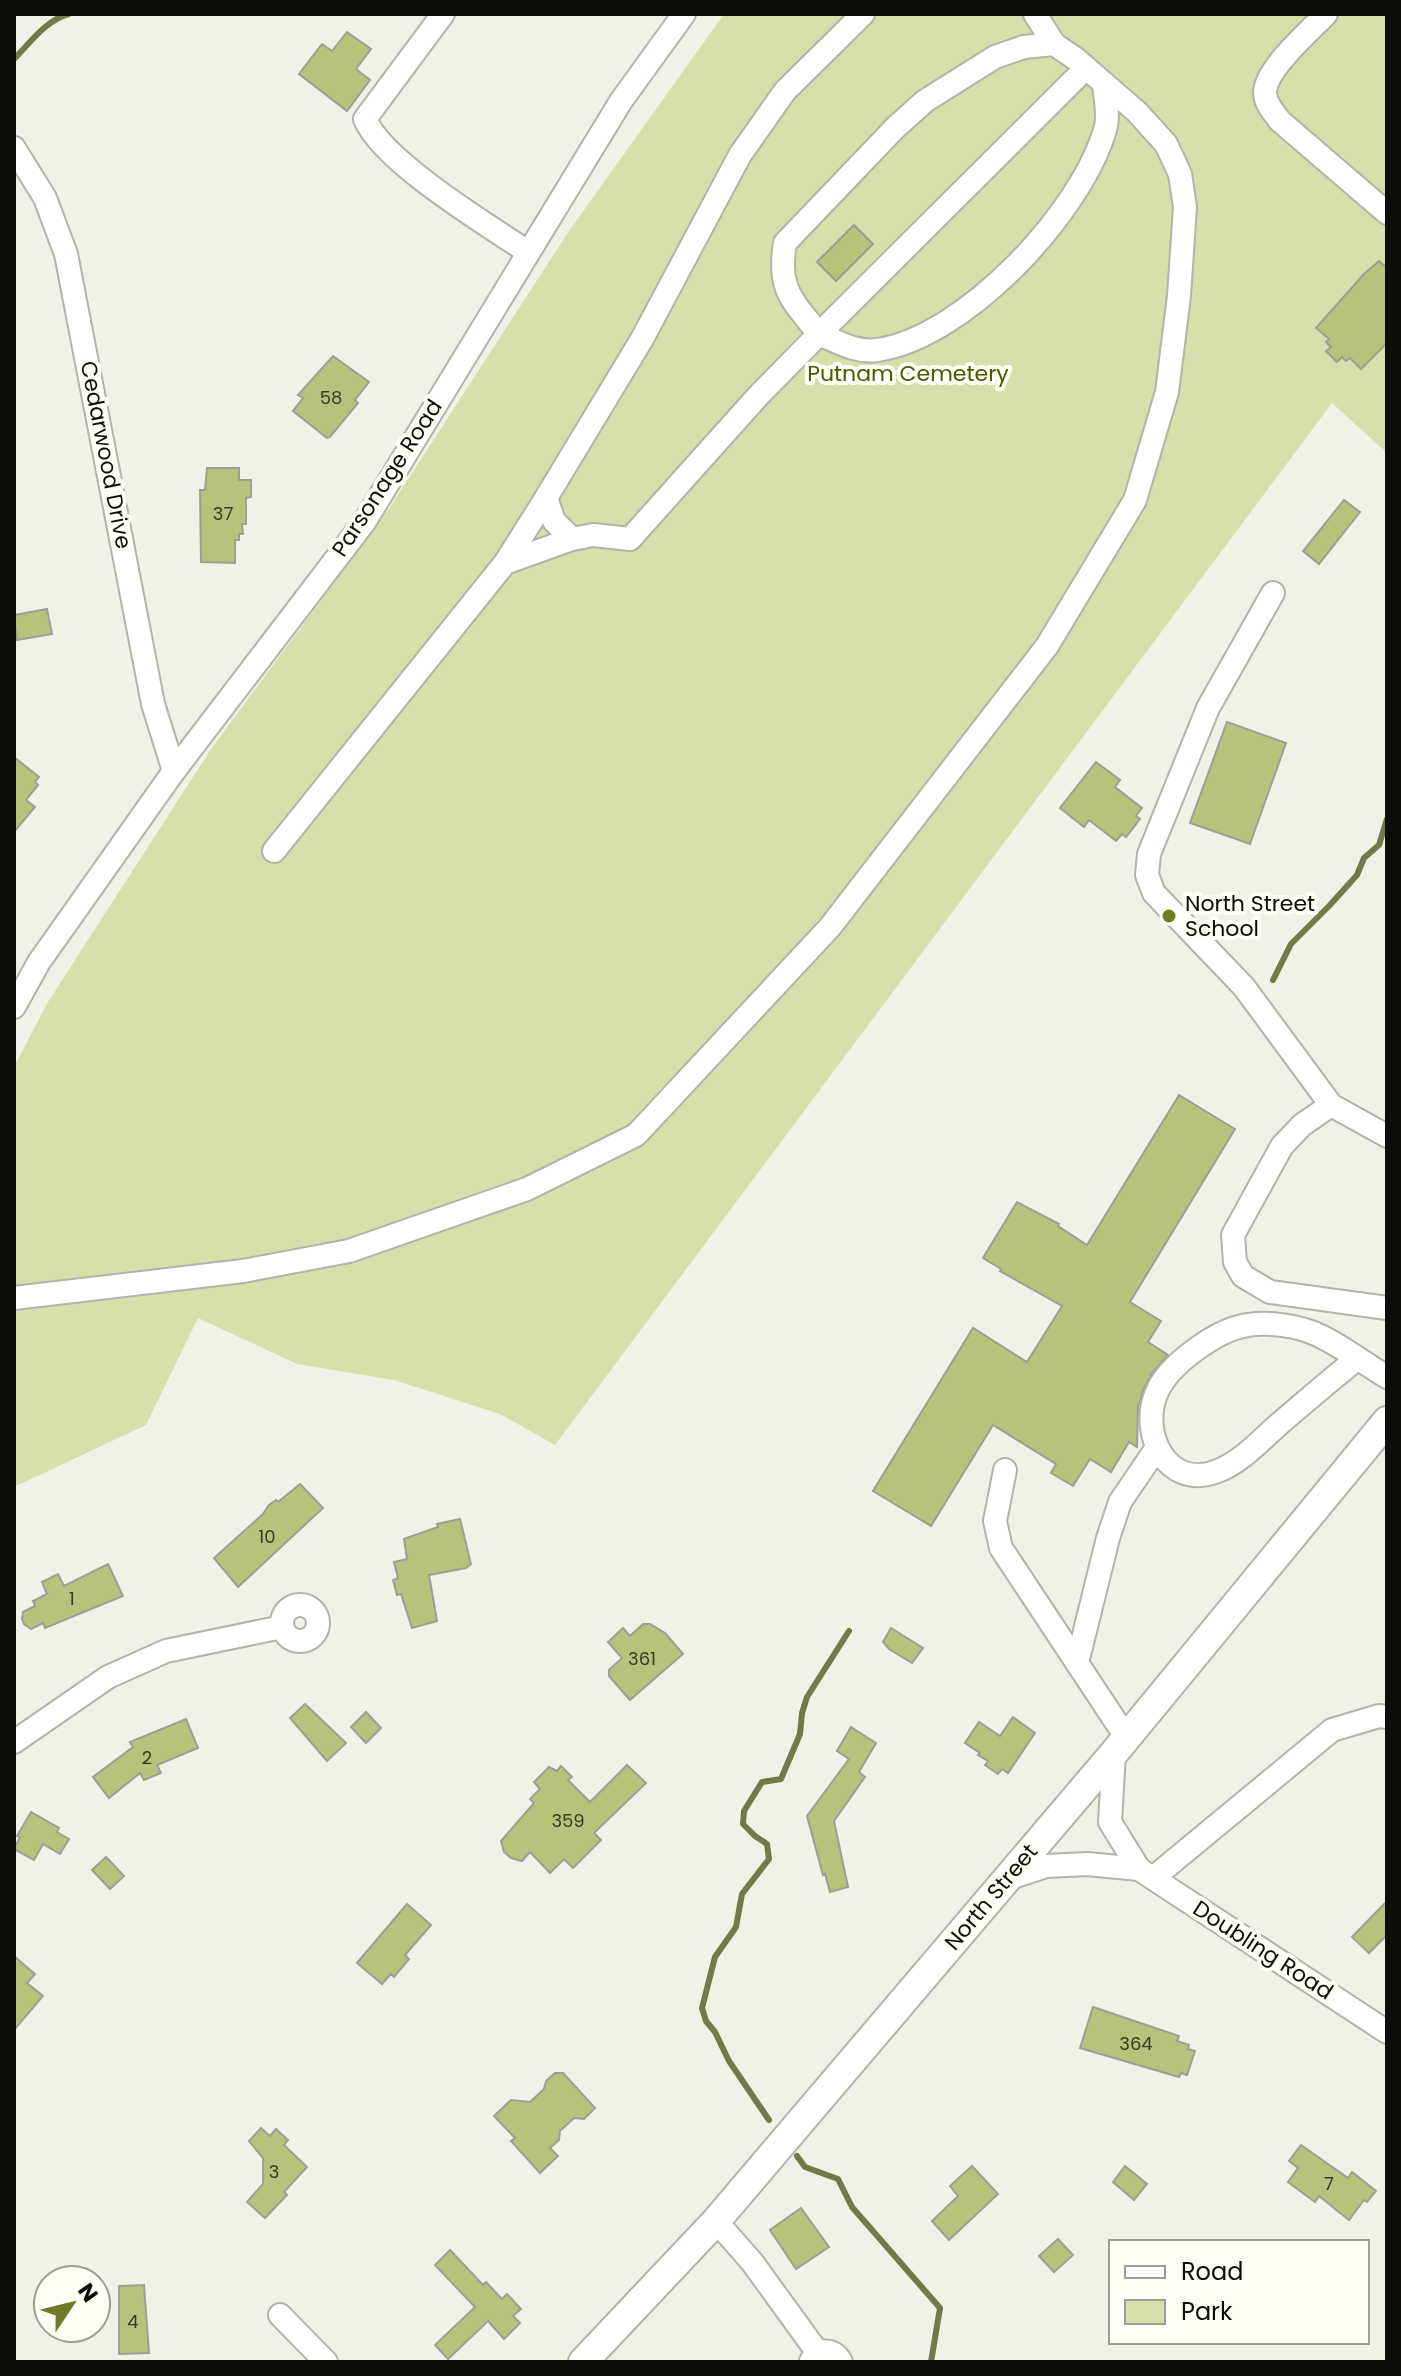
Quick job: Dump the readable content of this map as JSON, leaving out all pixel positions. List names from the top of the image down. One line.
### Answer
{"streets":{"main road":["North Street"],"street":["Cedarwood Drive","Parsonage Road","Doubling Road"]},"crossings":[["Cedarwood Drive","Parsonage Road"],["North Street","Doubling Road"]],"parks":["Putnam Cemetery"],"places":["North Street School"],"house_numbers":["58","37","10","1","361","2","359","364","3","7","4"],"legend":["Road","Park"],"north":"top right"}
